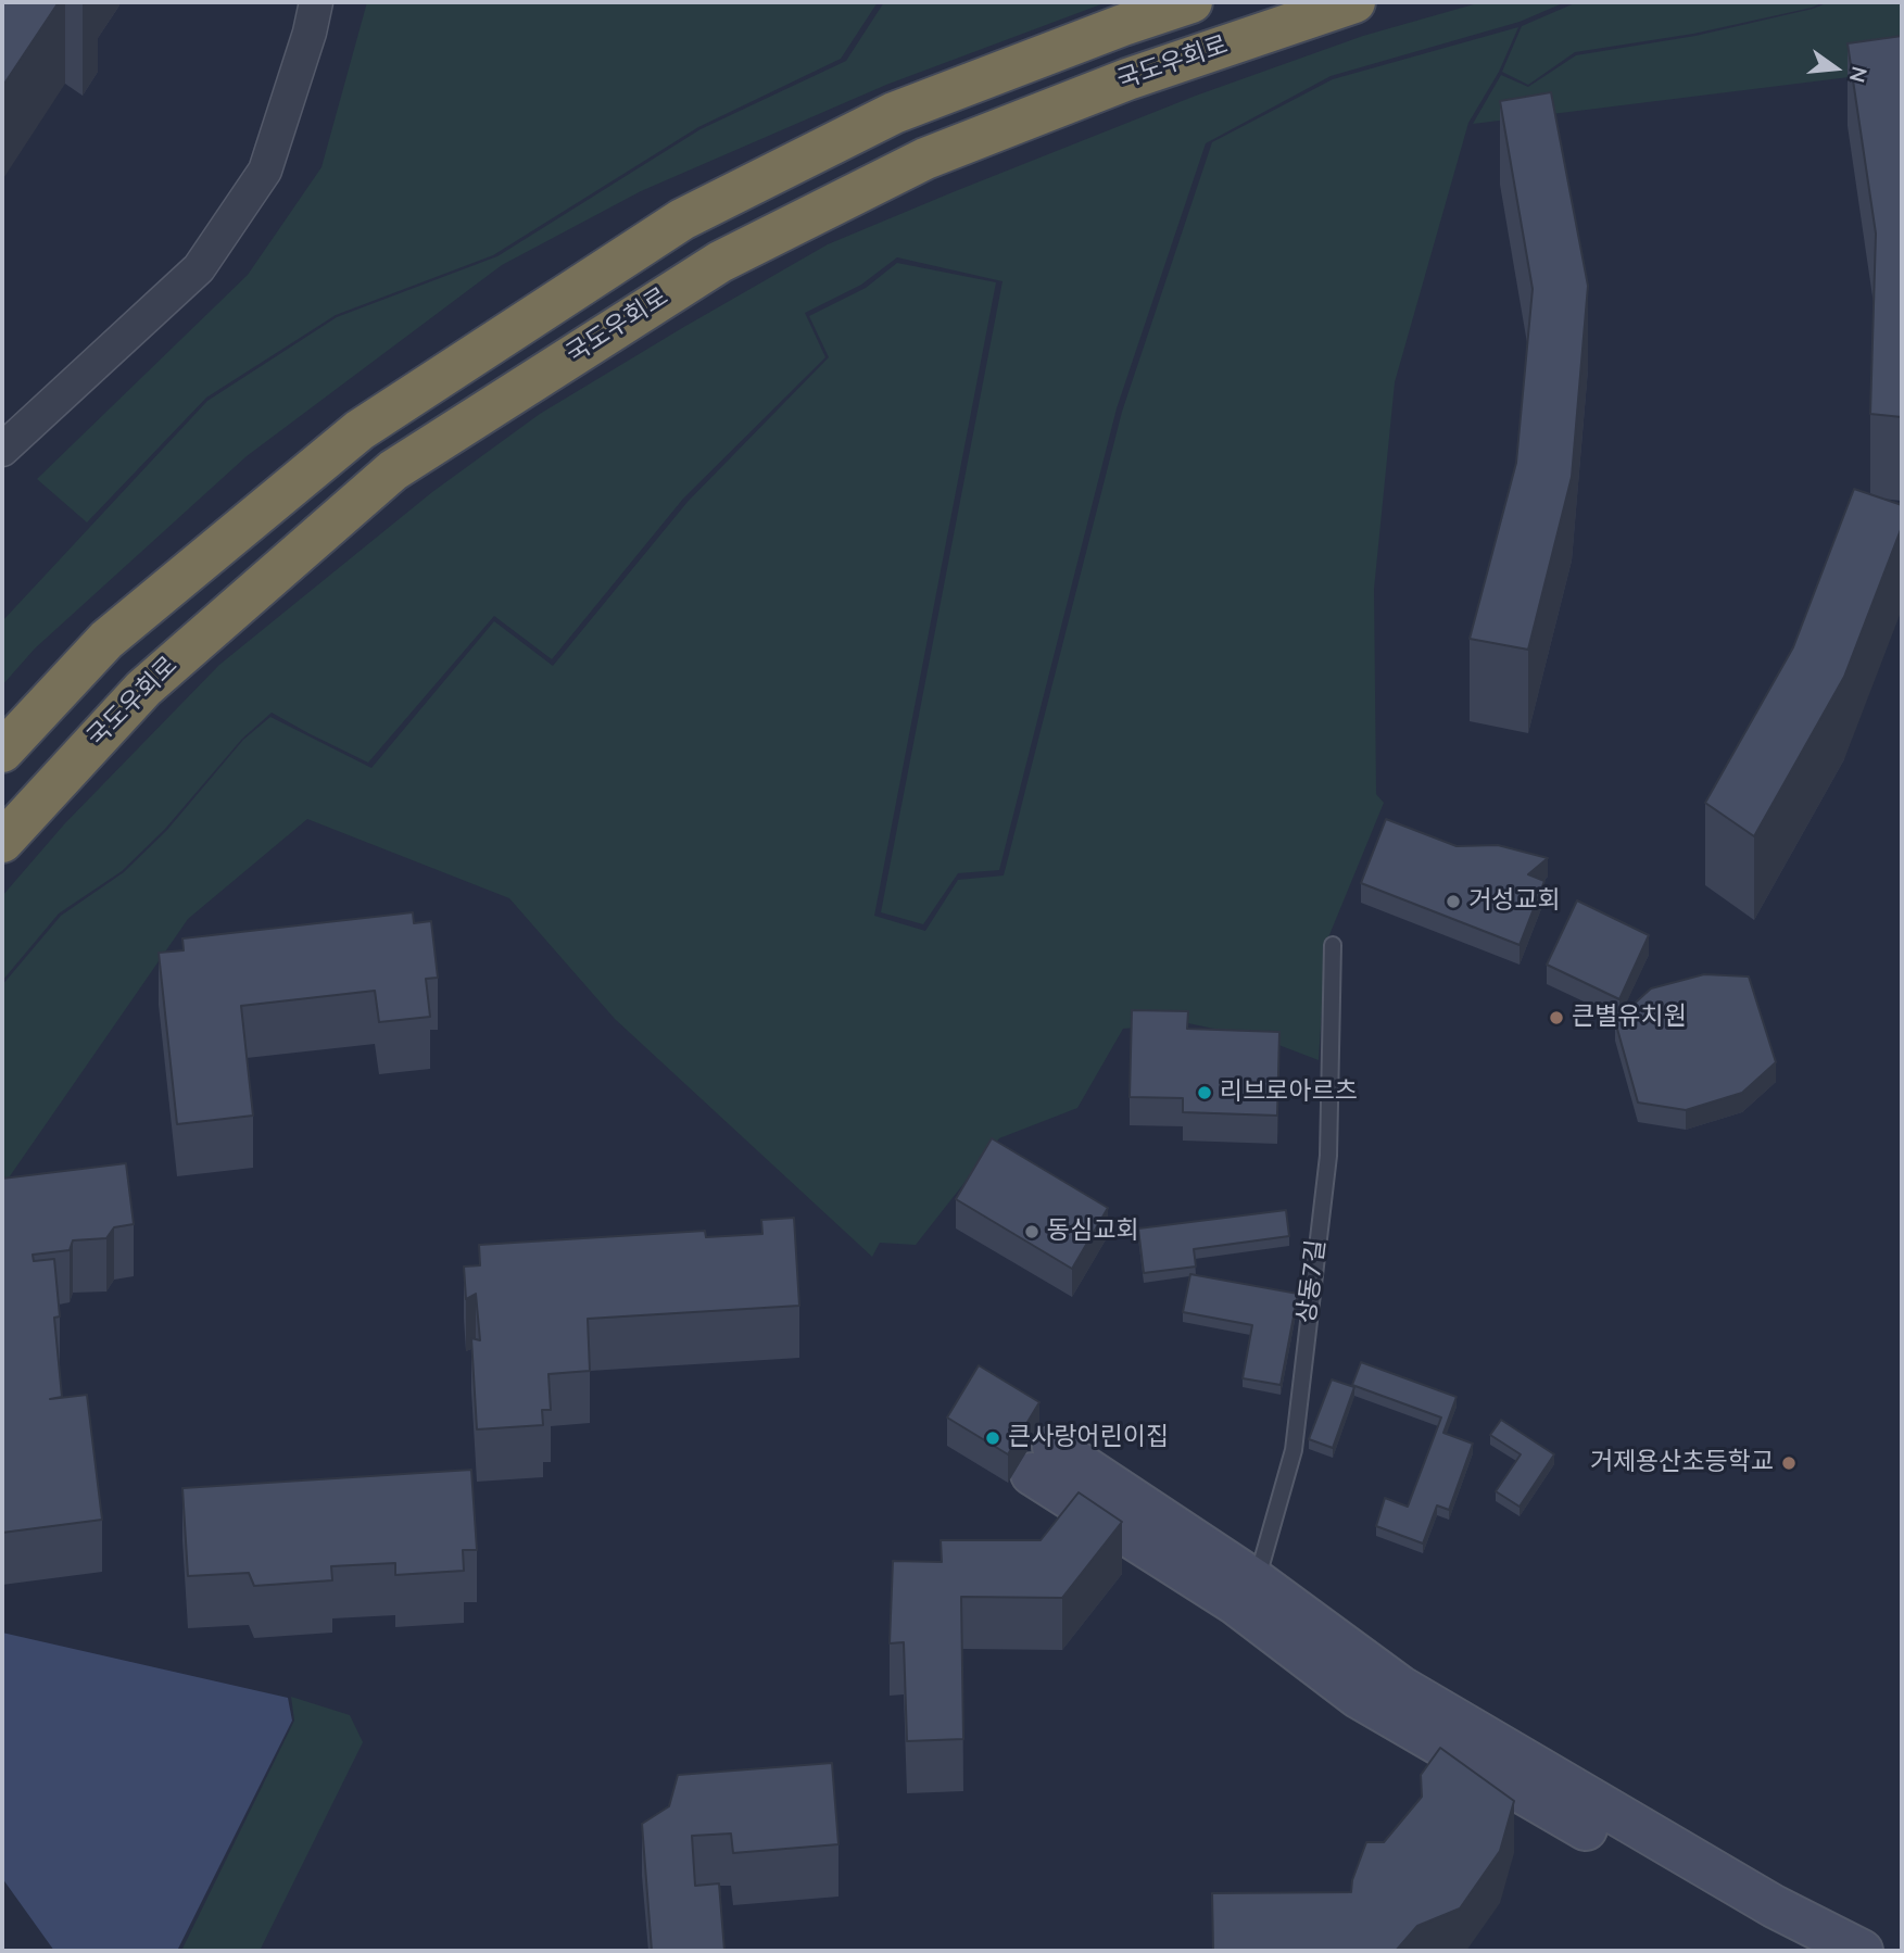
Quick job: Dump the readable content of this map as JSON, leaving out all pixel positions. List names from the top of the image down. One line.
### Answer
{"streets":{"highway":["국도우회로"],"lane":["상동7길"]},"places":["거성교회","큰별유치원","리브로아르츠","동심교회","큰사랑어린이집","거제용산초등학교"],"north":"right"}
